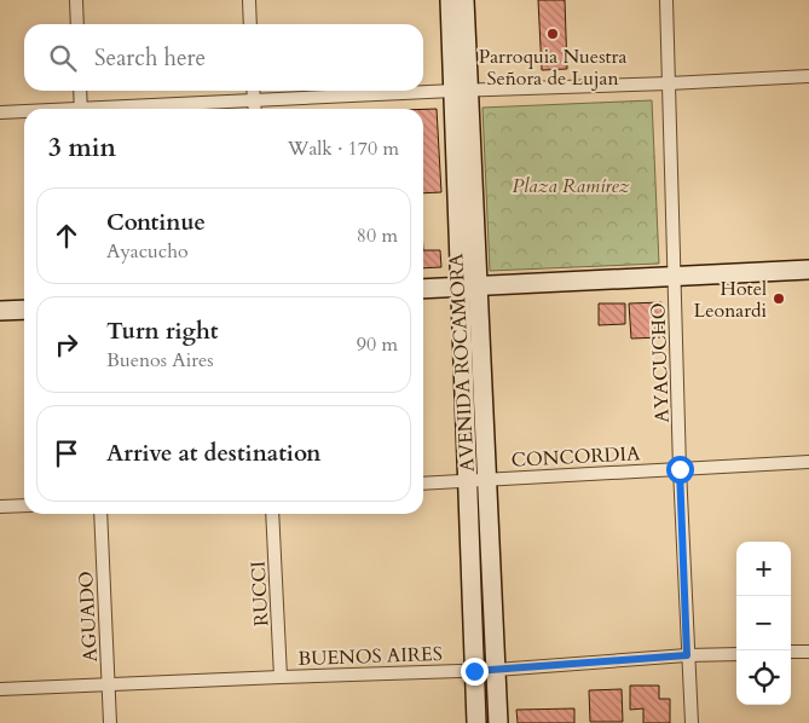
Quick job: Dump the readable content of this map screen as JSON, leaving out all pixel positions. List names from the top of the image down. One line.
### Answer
{"streets":{"main road":["AVENIDA ROCAMORA"],"street":["AYACUCHO","CONCORDIA","RUCCI","AGUADO","BUENOS AIRES"]},"crossings":[["AVENIDA ROCAMORA","CONCORDIA"],["AVENIDA ROCAMORA","BUENOS AIRES"],["AYACUCHO","CONCORDIA"],["AYACUCHO","BUENOS AIRES"],["RUCCI","BUENOS AIRES"],["AGUADO","BUENOS AIRES"]],"parks":["Plaza Ramírez"],"places":["Parroquia Nuestra Señora de Lujan","Hotel Leonardi"],"page":{"search":"Search here","heading":["3 min","Walk · 170 m"],"list":[["Continue","Ayacucho","80 m"],["Turn right","Buenos Aires","90 m"],"Arrive at destination"],"map_buttons":["+","−"]}}
